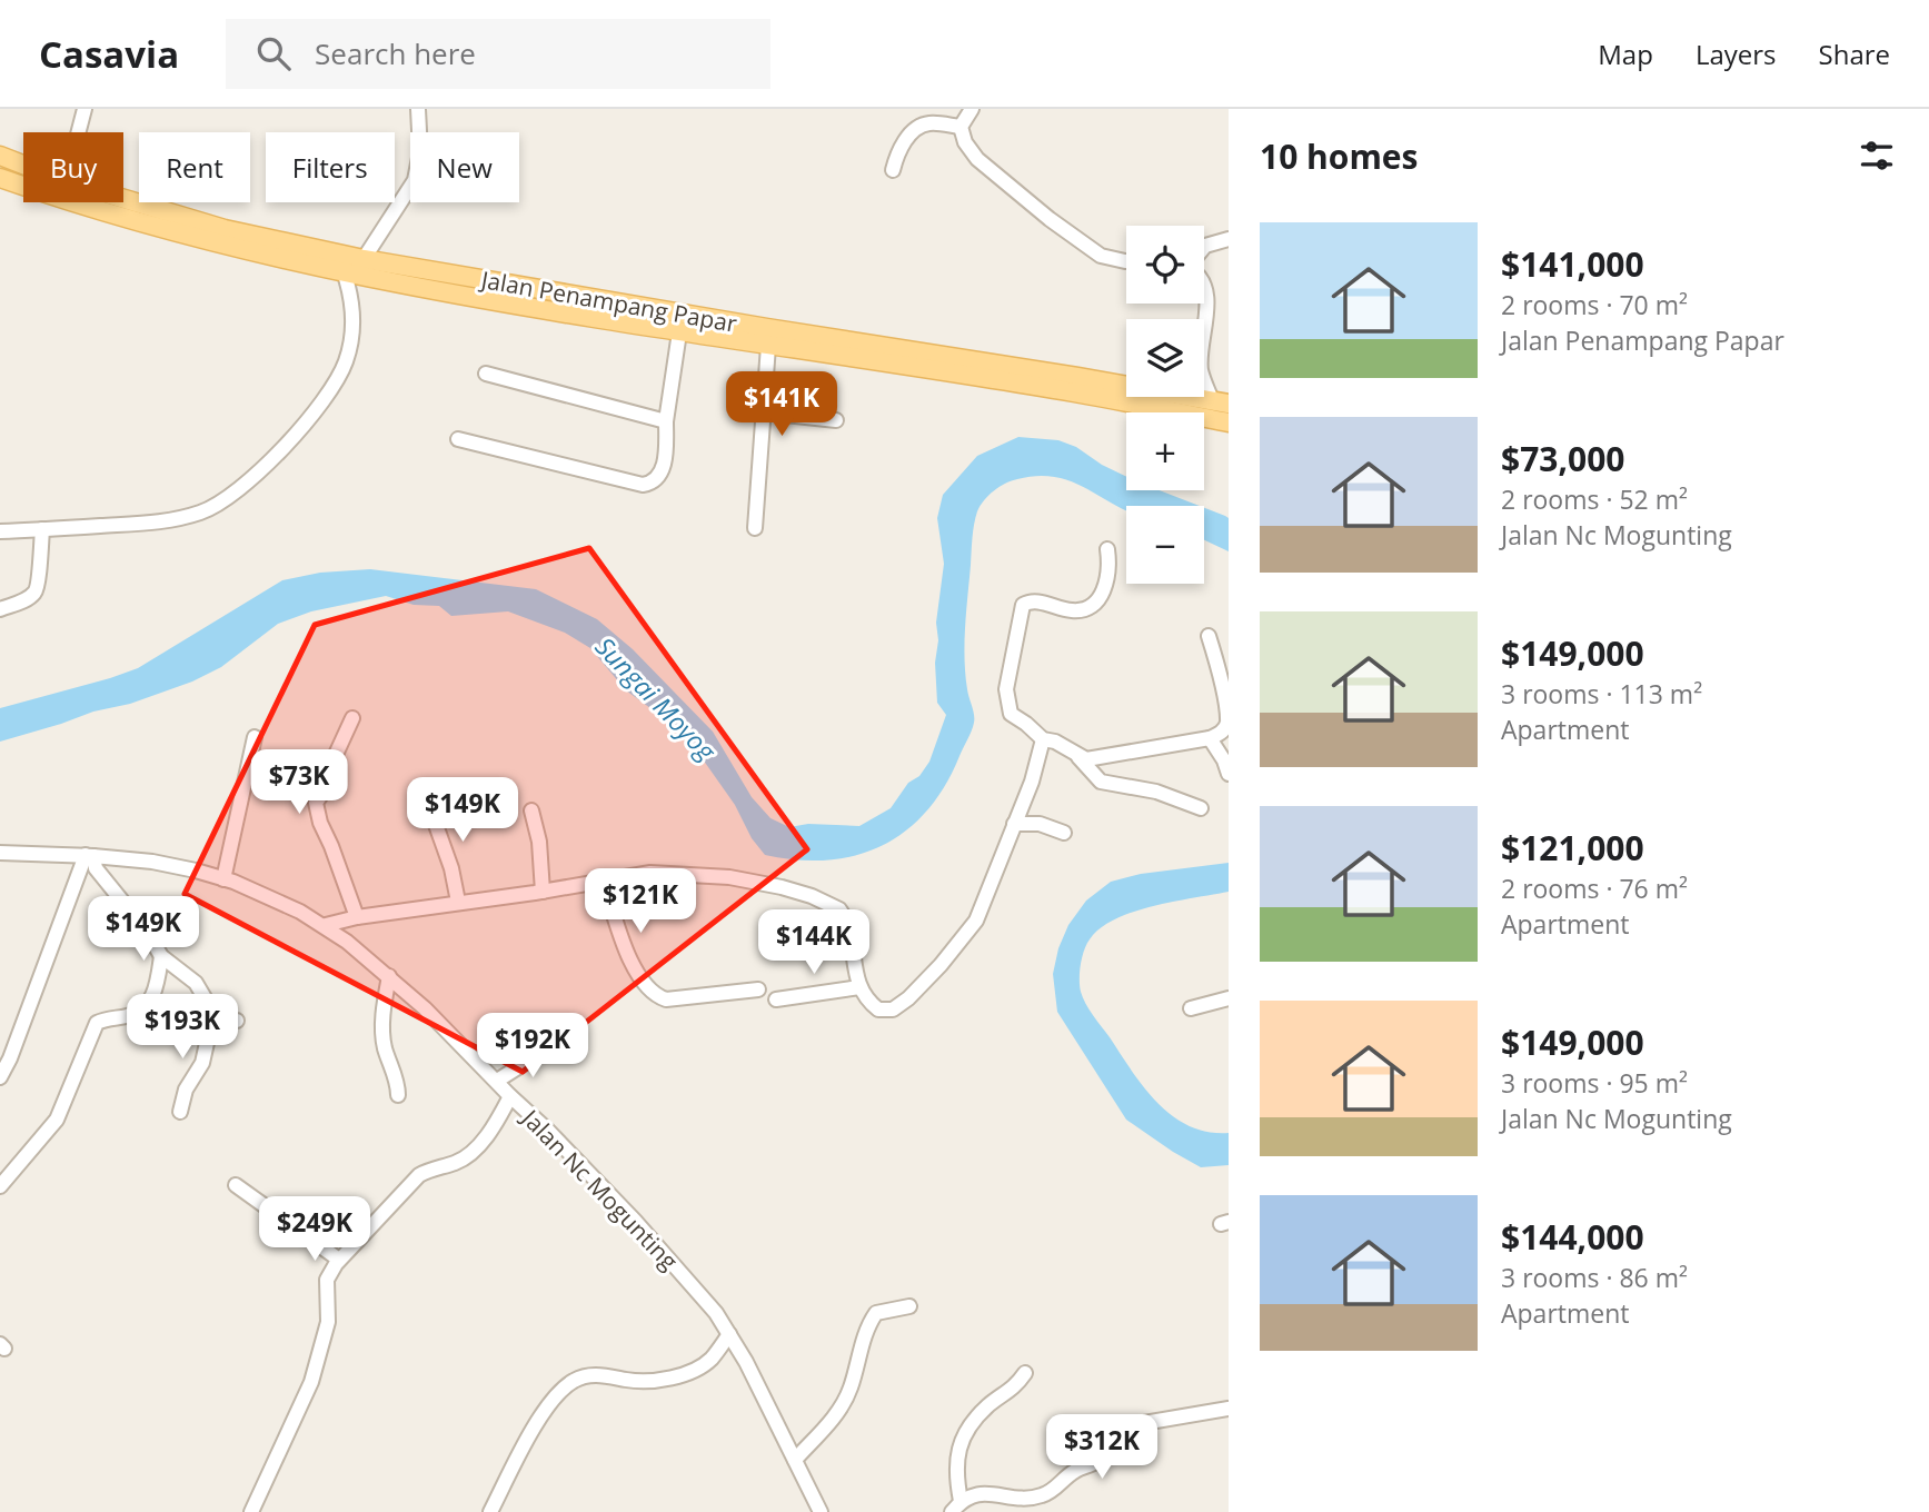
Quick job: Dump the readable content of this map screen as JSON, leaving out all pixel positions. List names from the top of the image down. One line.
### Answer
{"streets":{"main road":["Jalan Penampang Papar"],"street":["Jalan Nc Mogunting"]},"water":["Sungai Moyog"],"page":{"header":"Casavia","search":"Search here","nav":["Map","Layers","Share"],"heading":"10 homes","chip":["Buy","Rent","Filters","New"],"list":[{"name":"$141,000","note":"2 rooms · 70 m² · Jalan Penampang Papar"},{"name":"$73,000","note":"2 rooms · 52 m² · Jalan Nc Mogunting"},{"name":"$149,000","note":"3 rooms · 113 m² · Apartment"},{"name":"$121,000","note":"2 rooms · 76 m² · Apartment"},{"name":"$149,000","note":"3 rooms · 95 m² · Jalan Nc Mogunting"},{"name":"$144,000","note":"3 rooms · 86 m² · Apartment"}],"map_buttons":["+","−"],"price":["$141K","$73K","$149K","$121K","$149K","$144K","$193K","$192K","$249K","$312K"]}}
